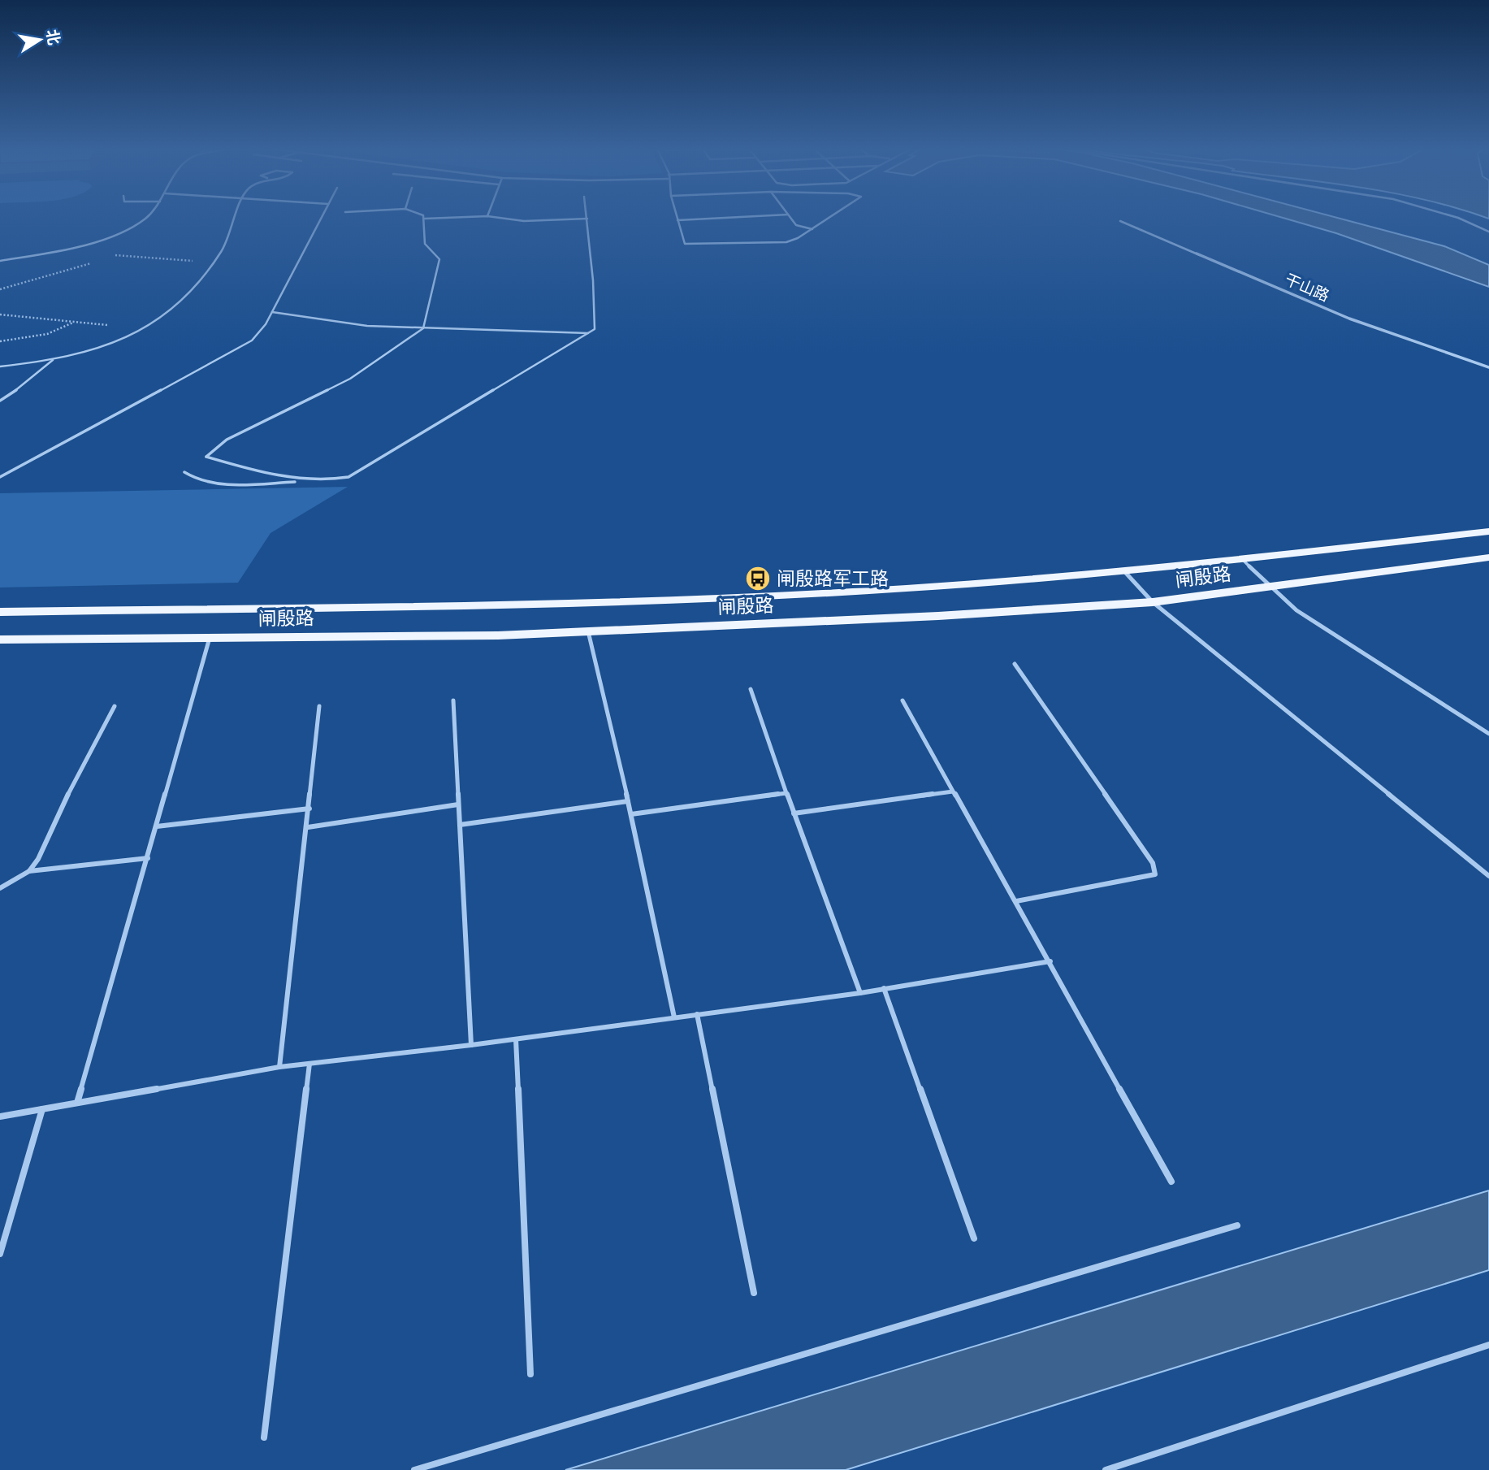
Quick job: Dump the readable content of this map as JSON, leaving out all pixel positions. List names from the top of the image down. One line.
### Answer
{"streets":{"main road":["闸殷路"],"street":["干山路"]},"places":{"bus stop":["闸殷路军工路"]},"north":"right"}
